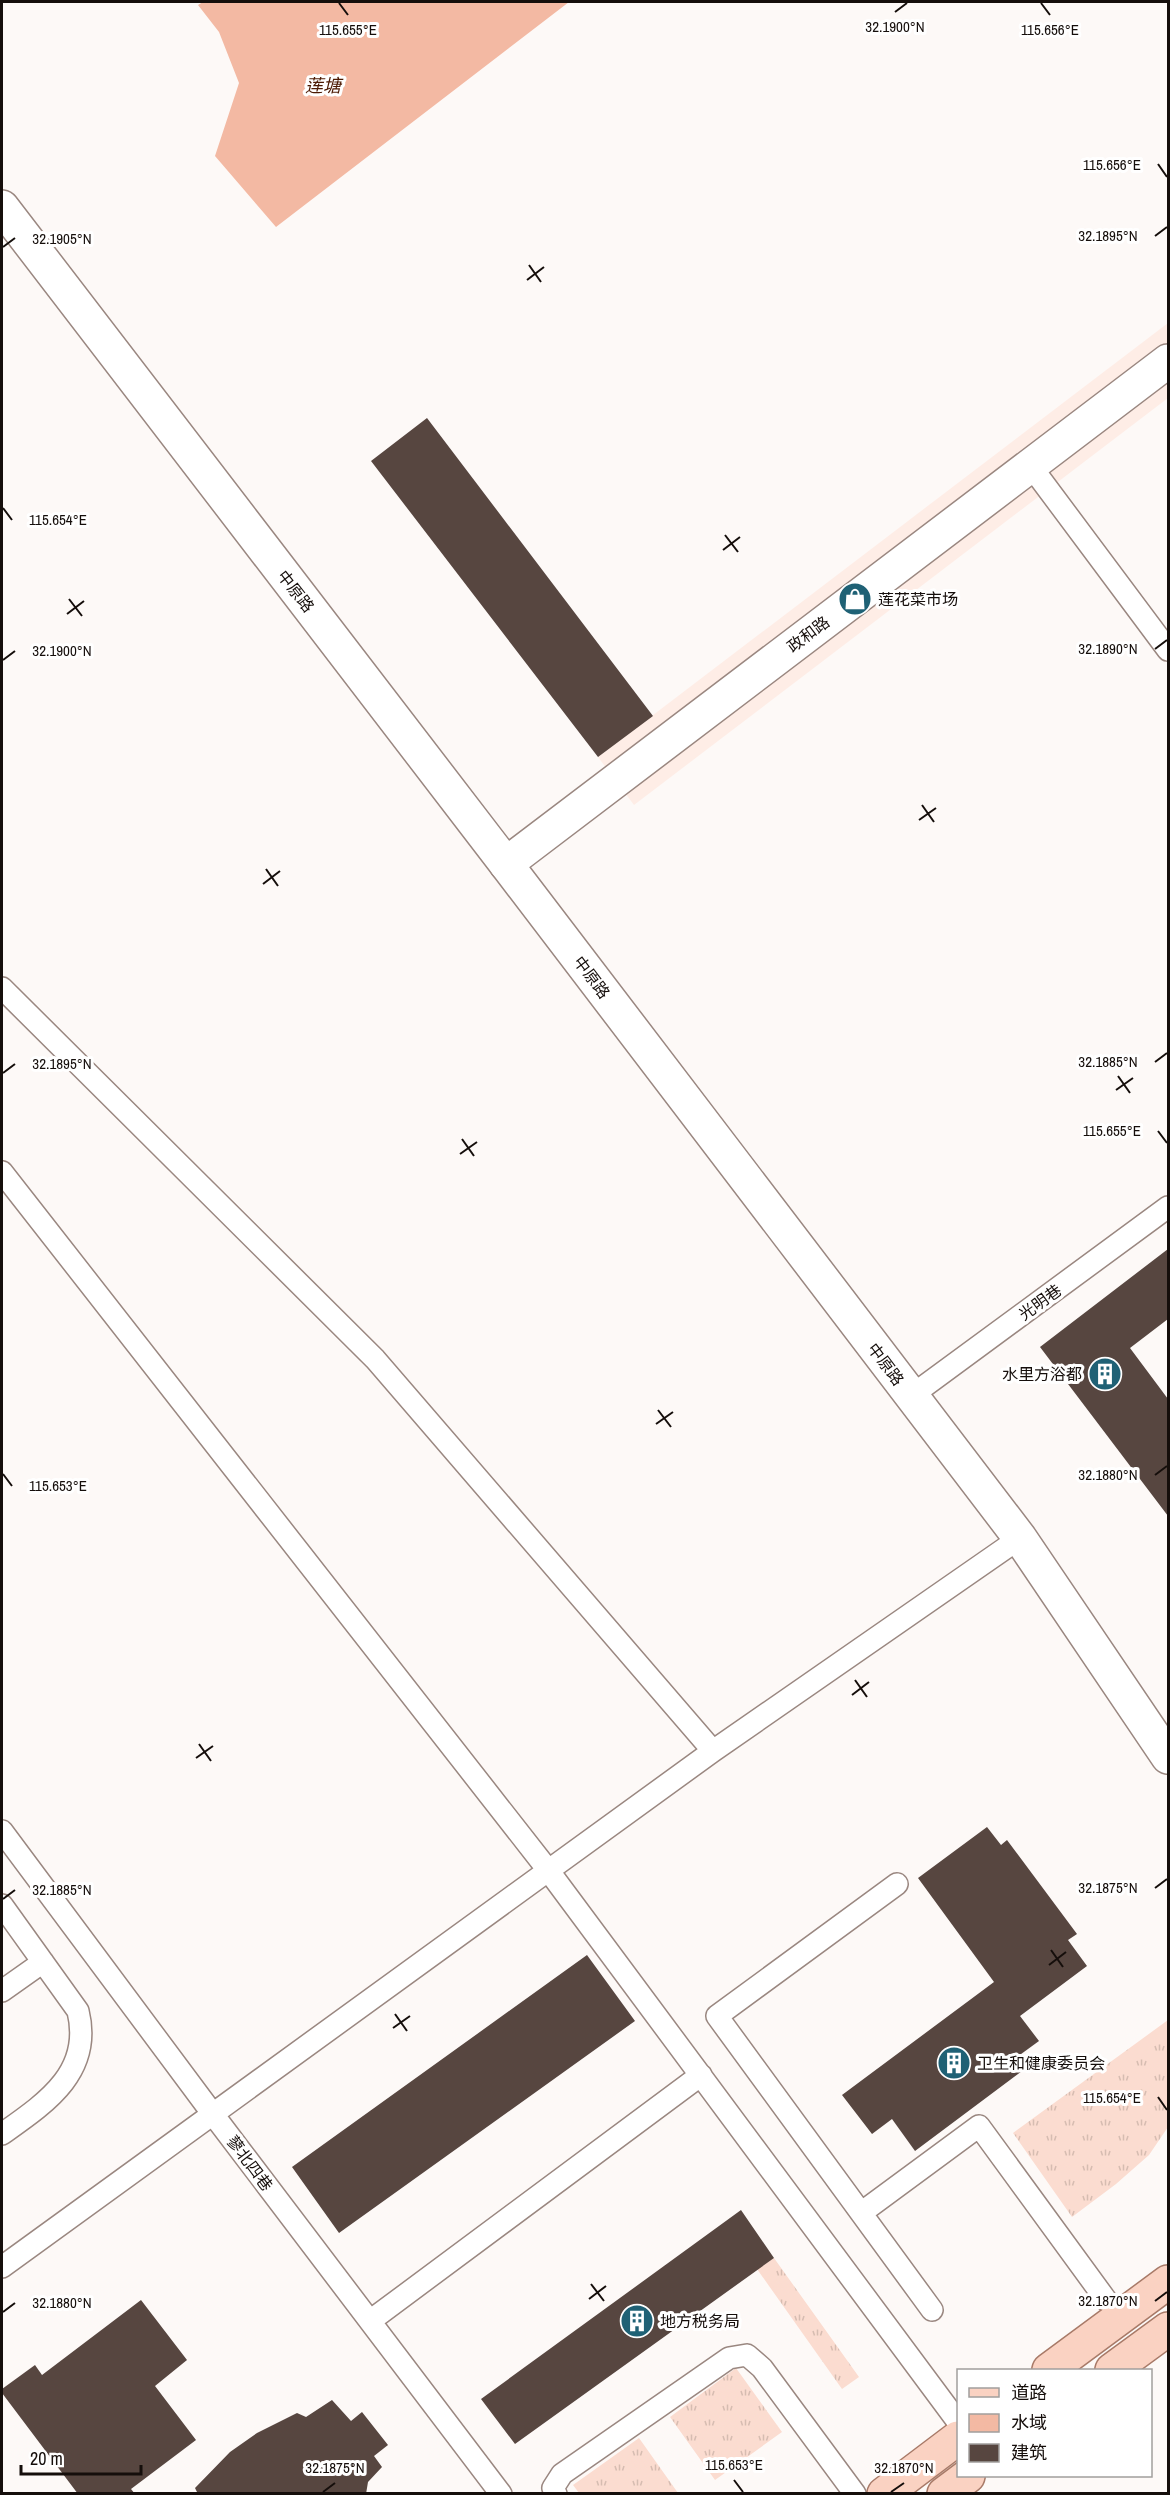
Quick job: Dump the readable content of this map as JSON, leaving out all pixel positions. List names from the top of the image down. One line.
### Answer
{"streets":{"main road":["中原路","政和路"],"lane":["光明巷","蓼北四巷"]},"crossings":[["中原路","政和路"],["中原路","光明巷"]],"water":["莲塘"],"places":{"shop":["莲花菜市场"],"building":["水里方浴都","卫生和健康委员会","地方税务局"]},"legend":["道路","水域","建筑"],"scale_bar":"20 m","coordinates":["32.1900°N","115.655°E","115.656°E","32.1895°N","32.1905°N","115.654°E","32.1890°N","32.1885°N","32.1880°N","115.653°E","32.1875°N","32.1870°N"]}
